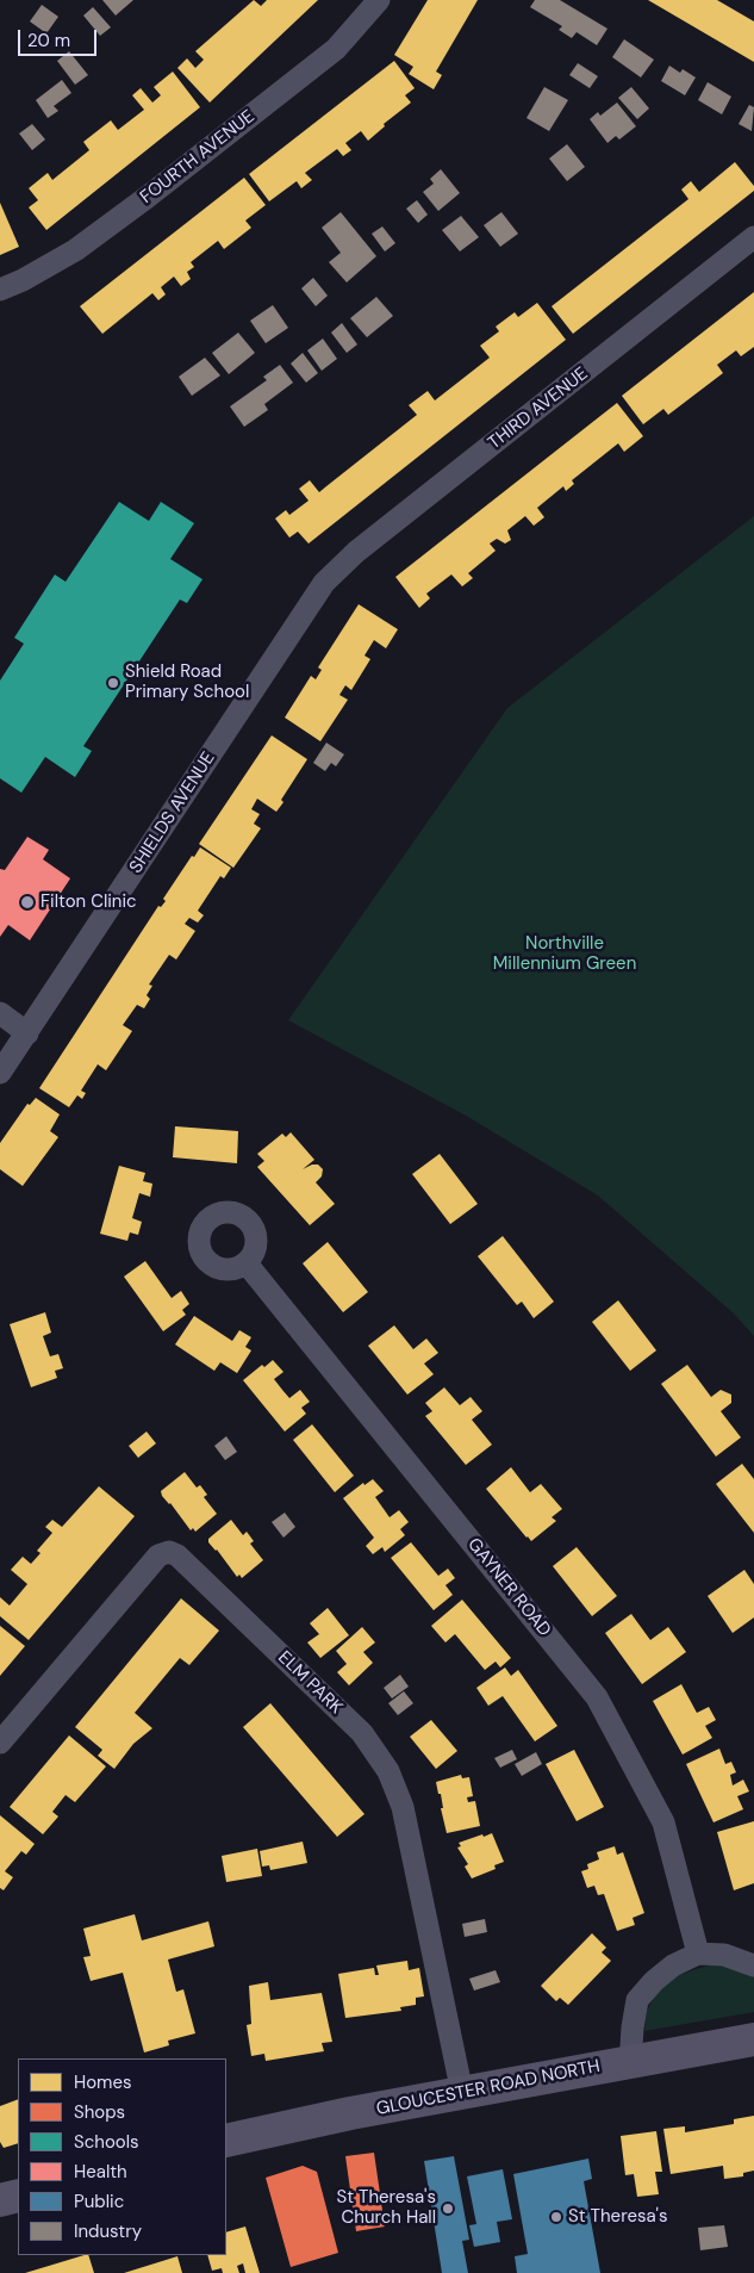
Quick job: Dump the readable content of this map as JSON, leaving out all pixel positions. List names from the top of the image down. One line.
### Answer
{"streets":{"main road":["GLOUCESTER ROAD NORTH"],"street":["FOURTH AVENUE","THIRD AVENUE","SHIELDS AVENUE","GAYNER ROAD","ELM PARK"]},"crossings":[["THIRD AVENUE","SHIELDS AVENUE"],["ELM PARK","GLOUCESTER ROAD NORTH"]],"parks":["Northville Millennium Green"],"places":["Shield Road Primary School","Filton Clinic","St Theresa's Church Hall","St Theresa's"],"legend":["Homes","Shops","Schools","Health","Public","Industry"],"scale_bar":"20 m"}
